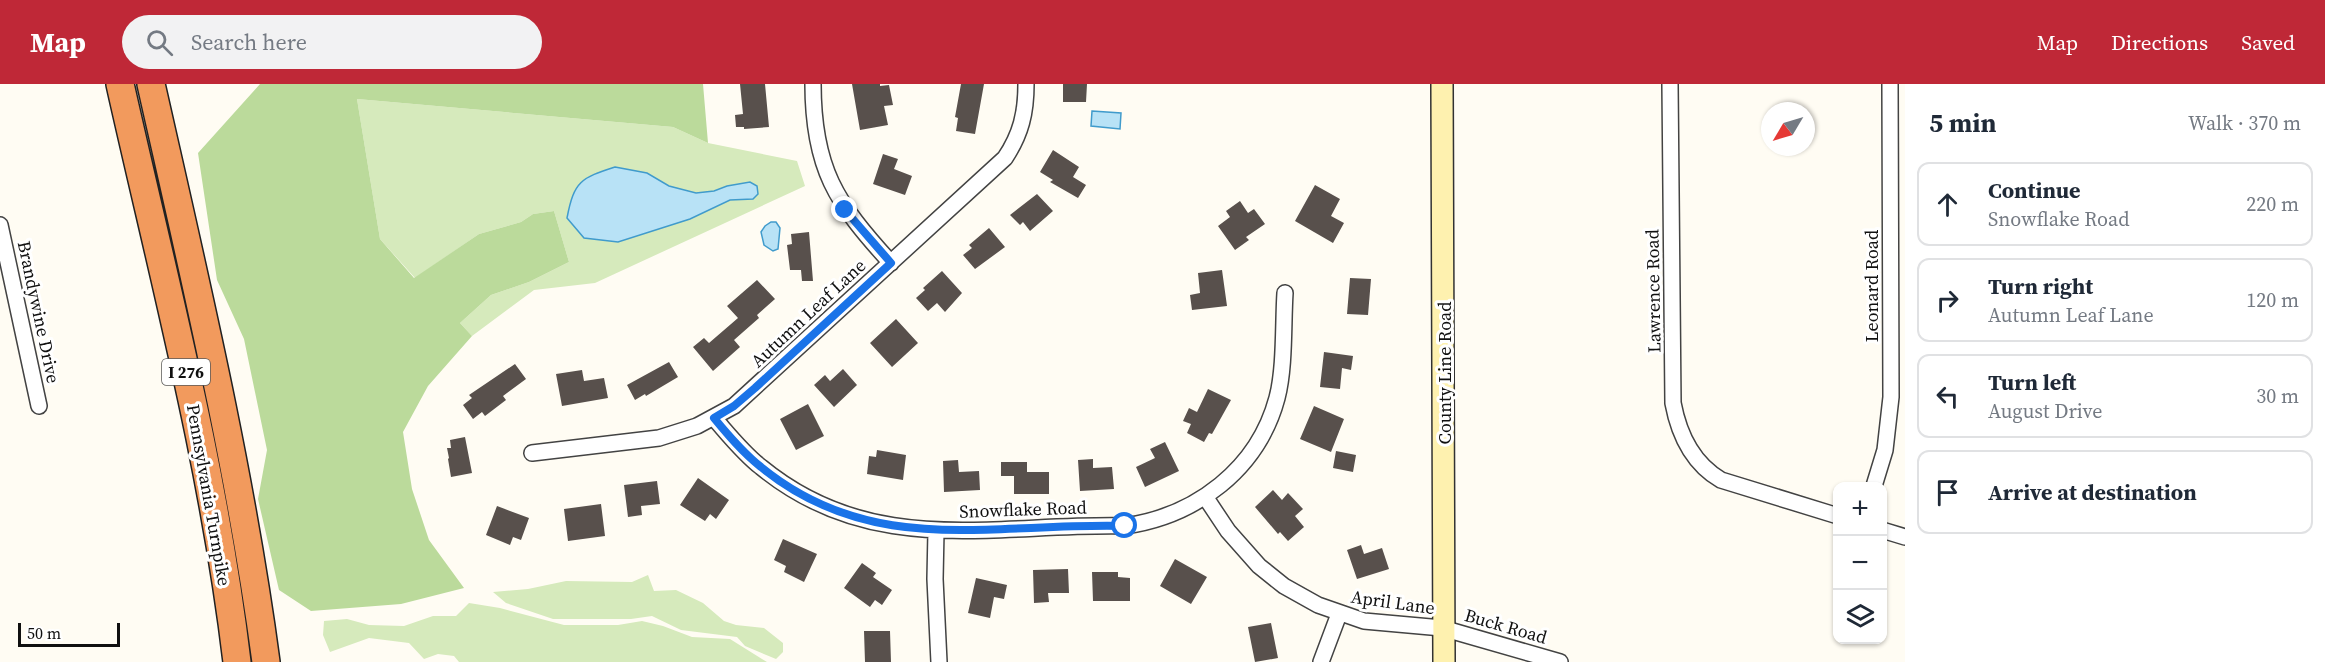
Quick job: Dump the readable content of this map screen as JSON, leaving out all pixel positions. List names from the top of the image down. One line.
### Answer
{"streets":{"highway":["I 276","Pennsylvania Turnpike"],"main road":["County Line Road"],"street":["Leonard Road","Lawrence Road","Brandywine Drive","Autumn Leaf Lane","Snowflake Road","April Lane","Buck Road"]},"crossings":[["Autumn Leaf Lane","Snowflake Road"],["County Line Road","April Lane"],["County Line Road","Buck Road"],["Snowflake Road","April Lane"],["April Lane","Buck Road"]],"scale_bar":"50 m","north":"bottom left","page":{"header":"Map","search":"Search here","nav":["Map","Directions","Saved"],"heading":["5 min","Walk · 370 m"],"list":[["Continue","Snowflake Road","220 m"],["Turn right","Autumn Leaf Lane","120 m"],["Turn left","August Drive","30 m"],"Arrive at destination"],"map_buttons":["+","−"],"scale":"50 m"}}
